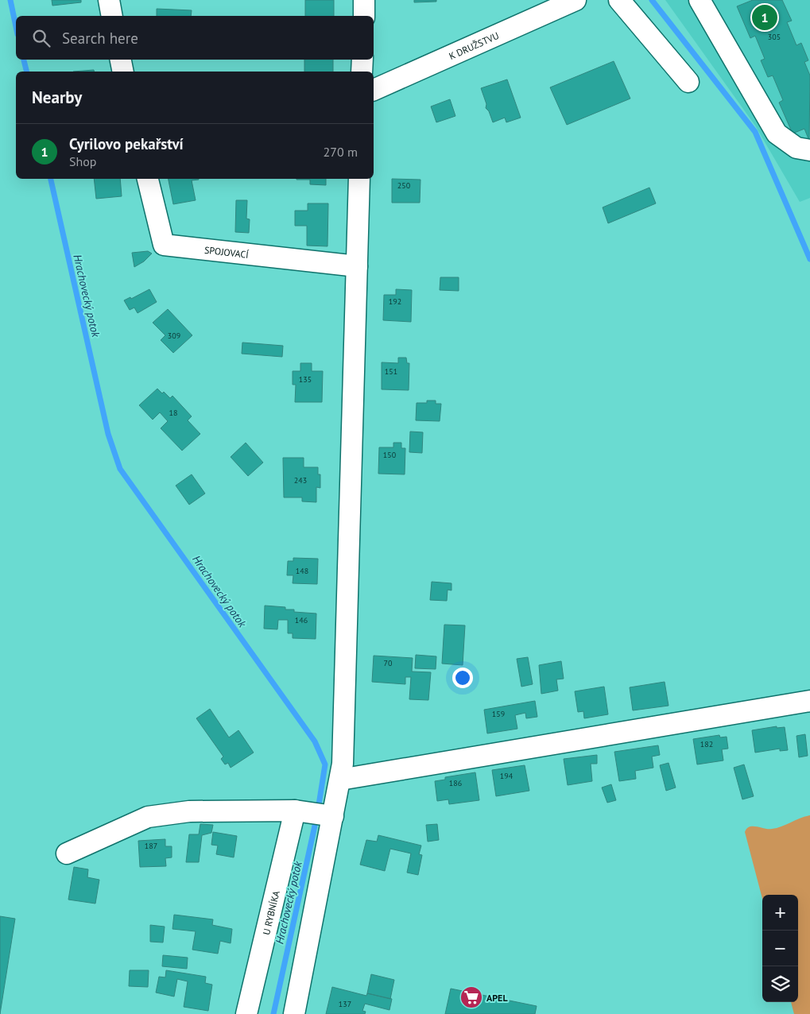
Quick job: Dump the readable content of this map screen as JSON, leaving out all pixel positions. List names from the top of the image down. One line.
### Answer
{"streets":{"street":["K DRUŽSTVU","SPOJOVACÍ","U RYBNÍKA"]},"water":["Hrachovecký potok"],"places":{"supermarket":["APEL"]},"house_numbers":["305","250","192","309","151","135","18","150","243","148","146","70","159","182","194","186","187","137"],"page":{"pins":"1","search":"Search here","heading":"Nearby","list":[{"mark":"1","name":"Cyrilovo pekařství","note":"Shop","value":"270 m"}],"map_buttons":["+","−"]}}
